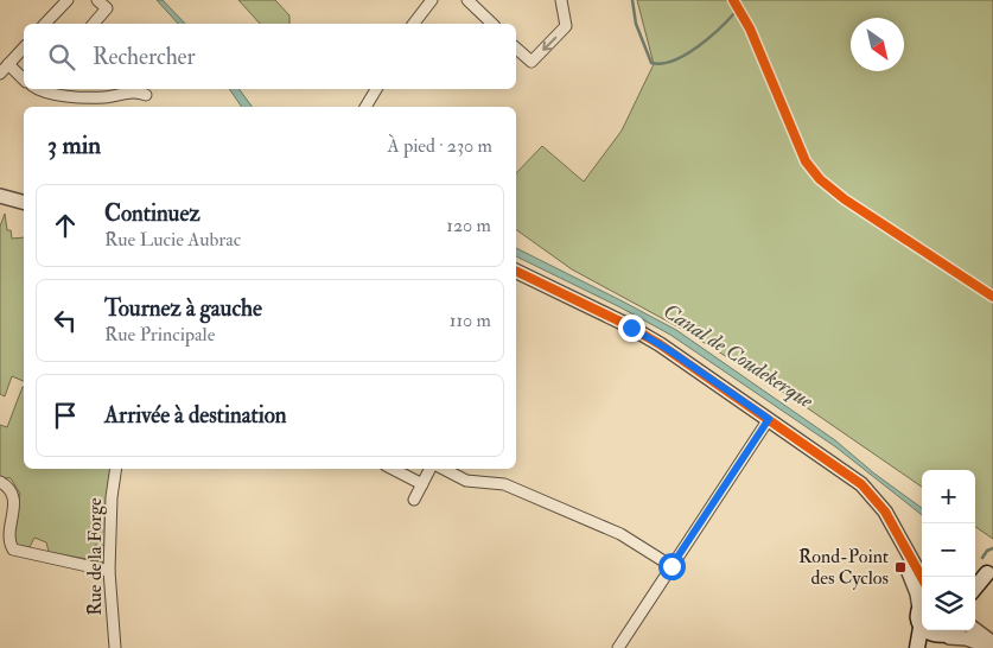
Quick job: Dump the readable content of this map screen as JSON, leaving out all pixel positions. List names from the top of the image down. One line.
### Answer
{"streets":{"street":["Rue de la Forge"]},"water":["Canal de Coudekerque"],"places":{"transit":["Rond-Point des Cyclos"]},"north":"bottom right","page":{"search":"Rechercher","heading":["3 min","À pied · 230 m"],"list":[["Continuez","Rue Lucie Aubrac","120 m"],["Tournez à gauche","Rue Principale","110 m"],"Arrivée à destination"],"map_buttons":["+","−"]}}
